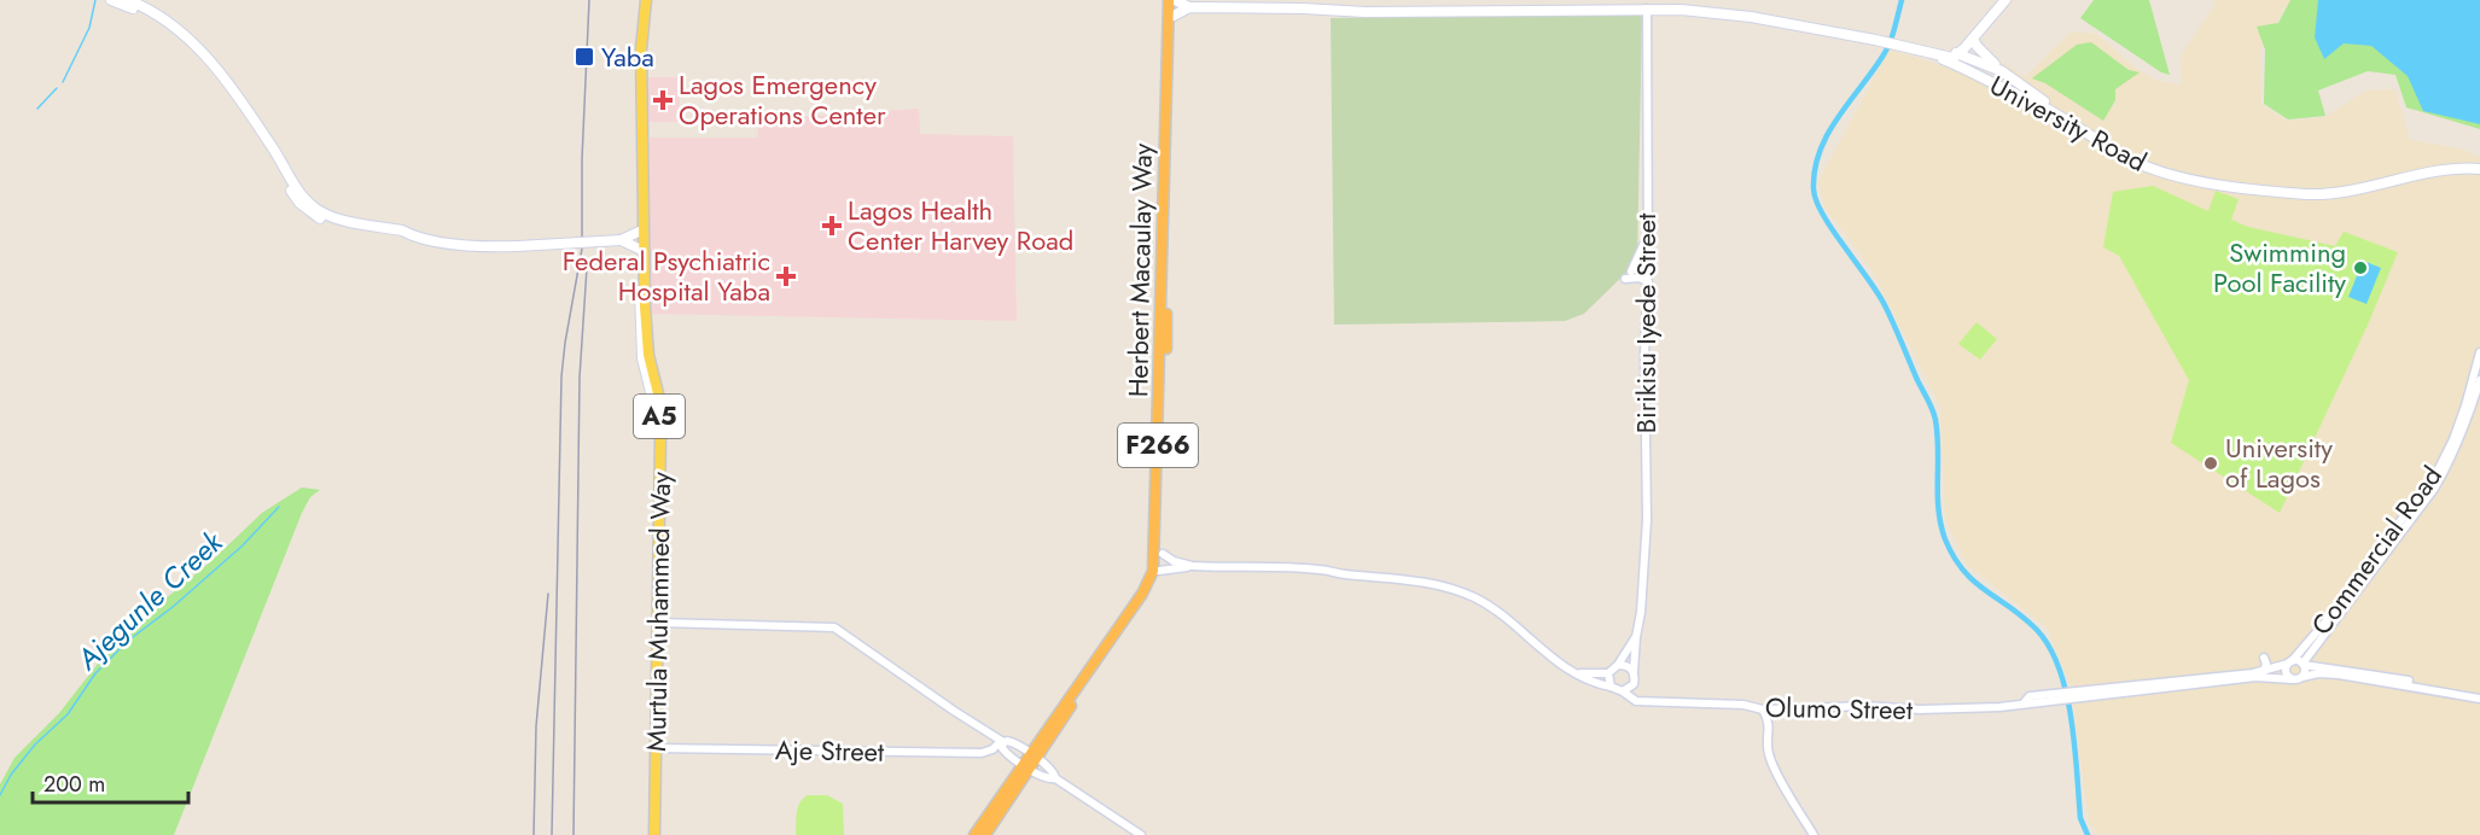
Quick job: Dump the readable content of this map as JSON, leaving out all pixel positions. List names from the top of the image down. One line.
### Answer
{"streets":{"highway":["Herbert Macaulay Way","F266"],"main road":["University Road","A5","Murtula Muhammed Way"],"street":["Birikisu Iyede Street","Commercial Road","Olumo Street","Aje Street"]},"crossings":[["Murtula Muhammed Way","Aje Street"]],"water":["Ajegunle Creek"],"places":{"transit":["Yaba"],"health":["Lagos Emergency Operations Center","Lagos Health Center Harvey Road","Federal Psychiatric Hospital Yaba"],"other":["Swimming Pool Facility","University of Lagos"]},"scale_bar":"200 m"}
